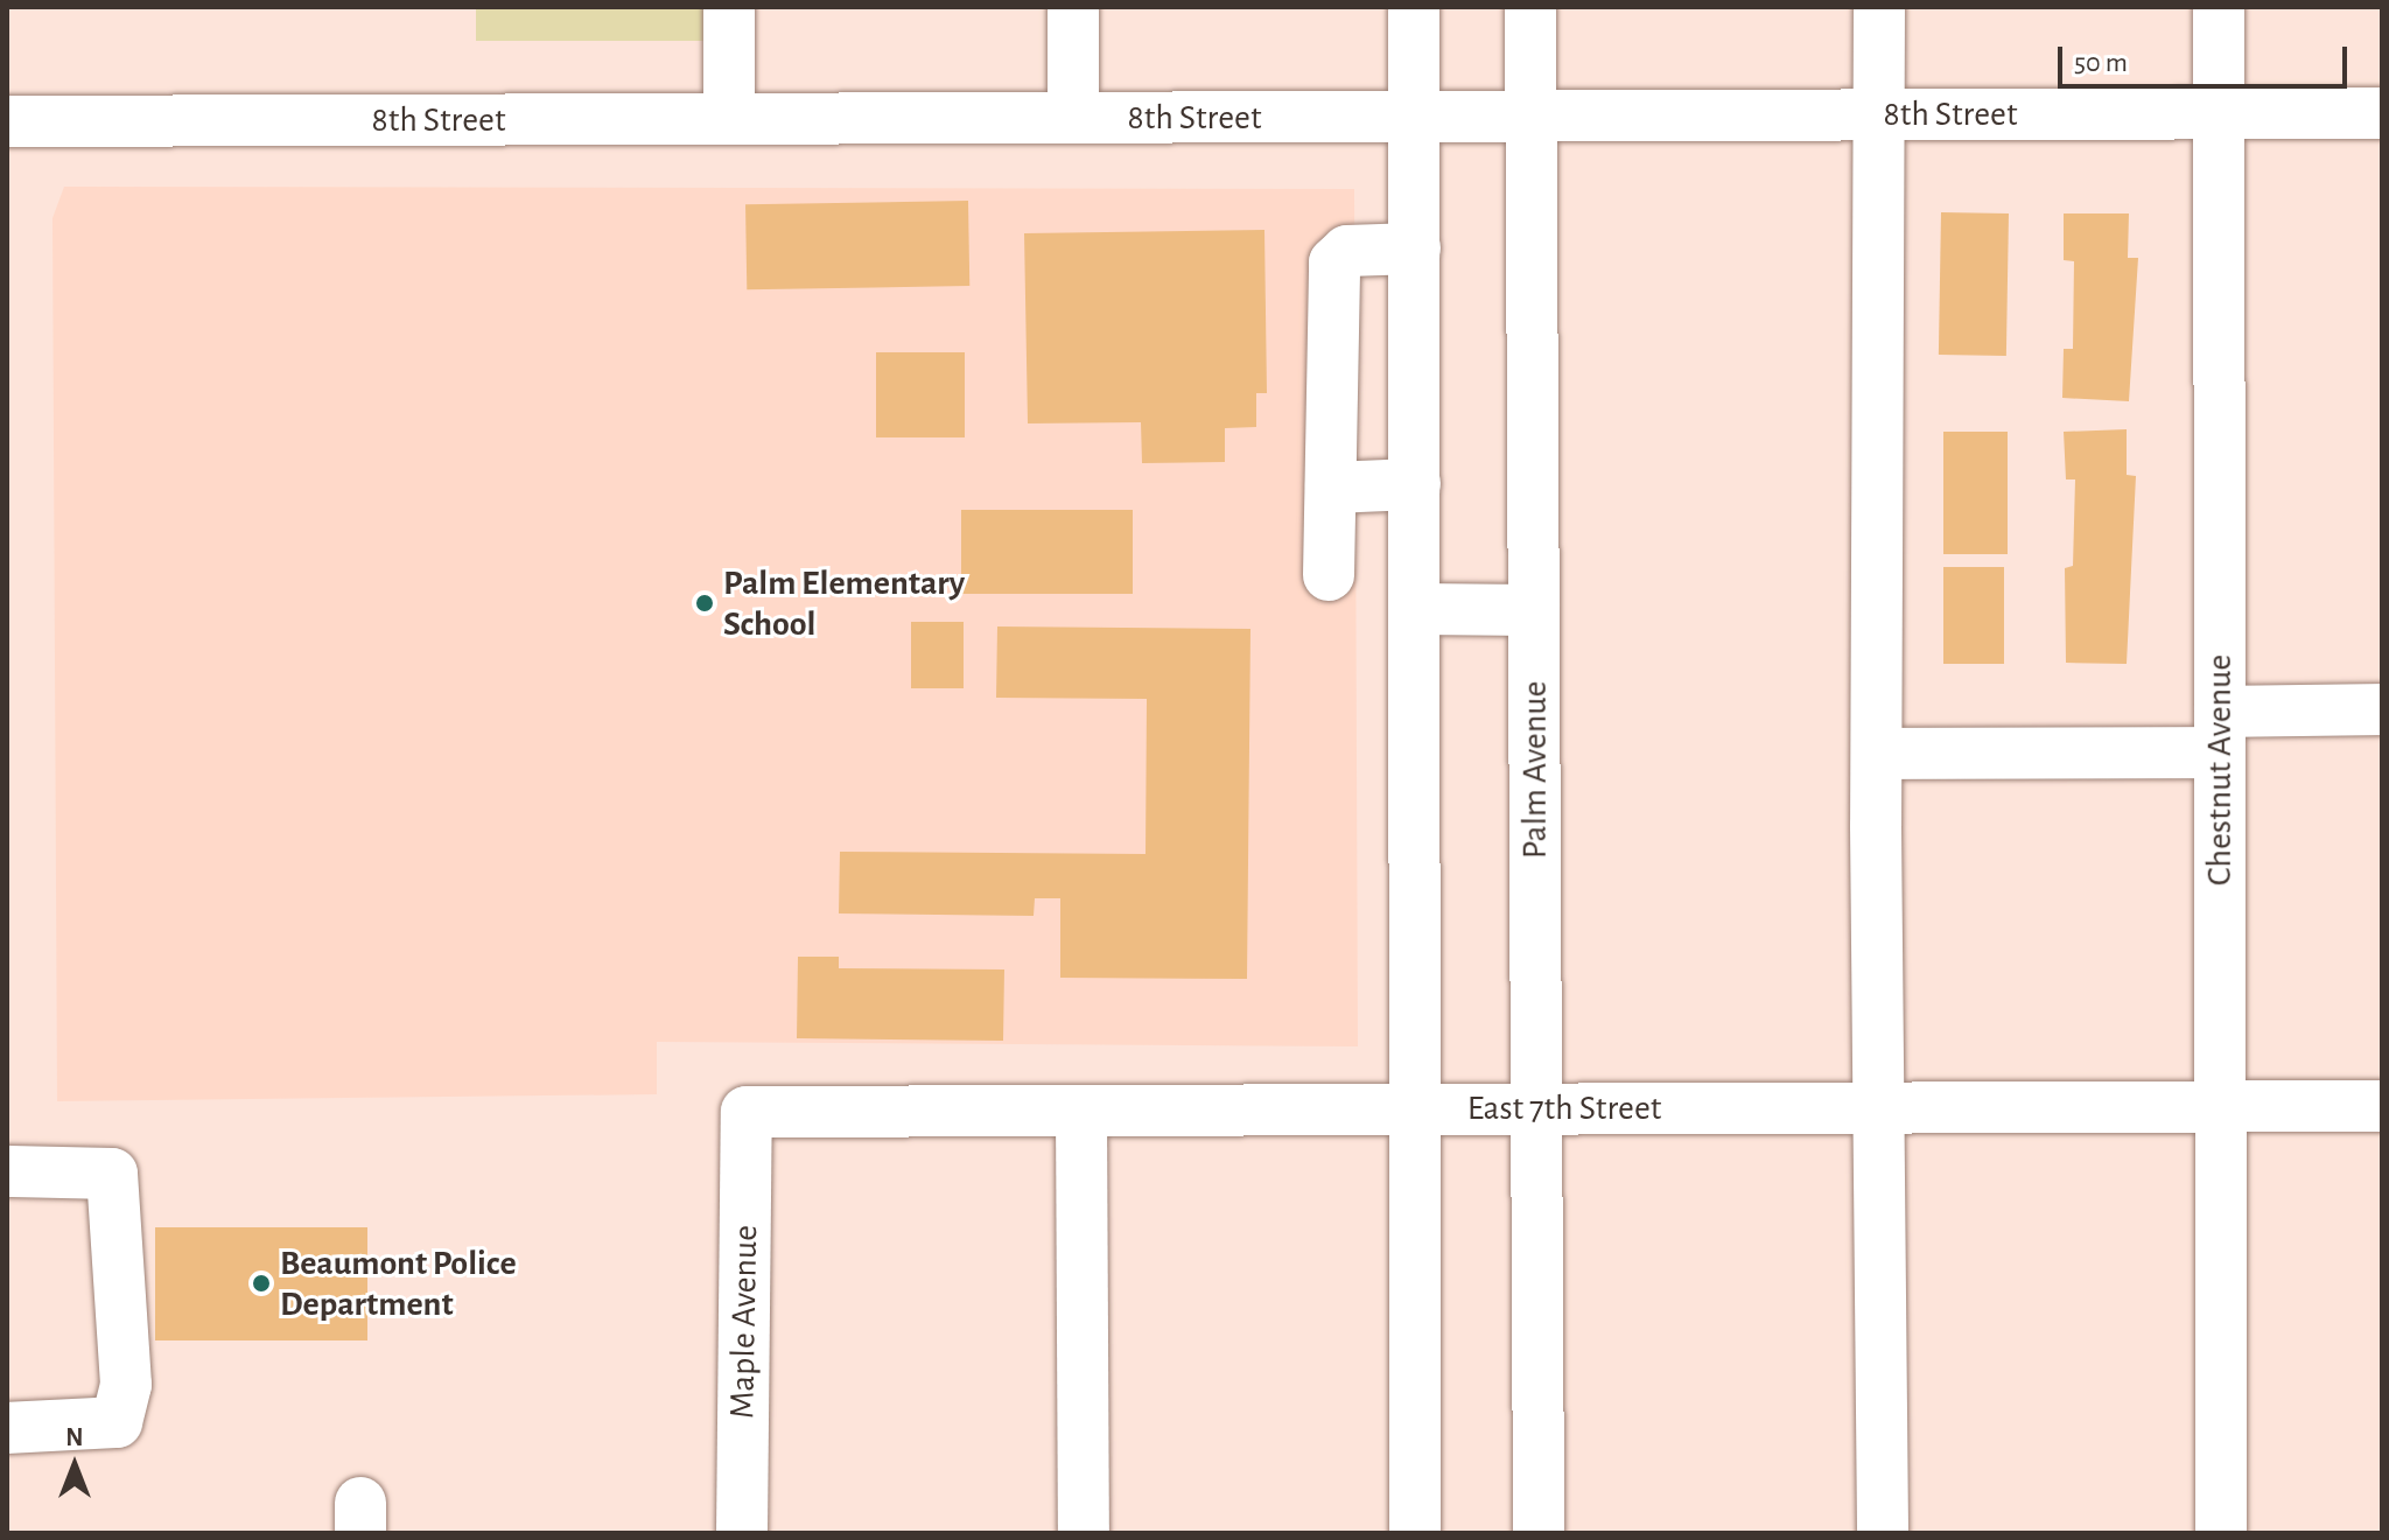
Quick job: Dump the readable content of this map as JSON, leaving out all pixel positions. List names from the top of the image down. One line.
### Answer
{"streets":{"street":["8th Street","Palm Avenue","Chestnut Avenue","East 7th Street","Maple Avenue"]},"crossings":[["8th Street","Palm Avenue"],["8th Street","Chestnut Avenue"],["Palm Avenue","East 7th Street"],["Chestnut Avenue","East 7th Street"],["East 7th Street","Maple Avenue"]],"places":["Palm Elementary School","Beaumont Police Department"],"scale_bar":"50 m","north":"top"}
